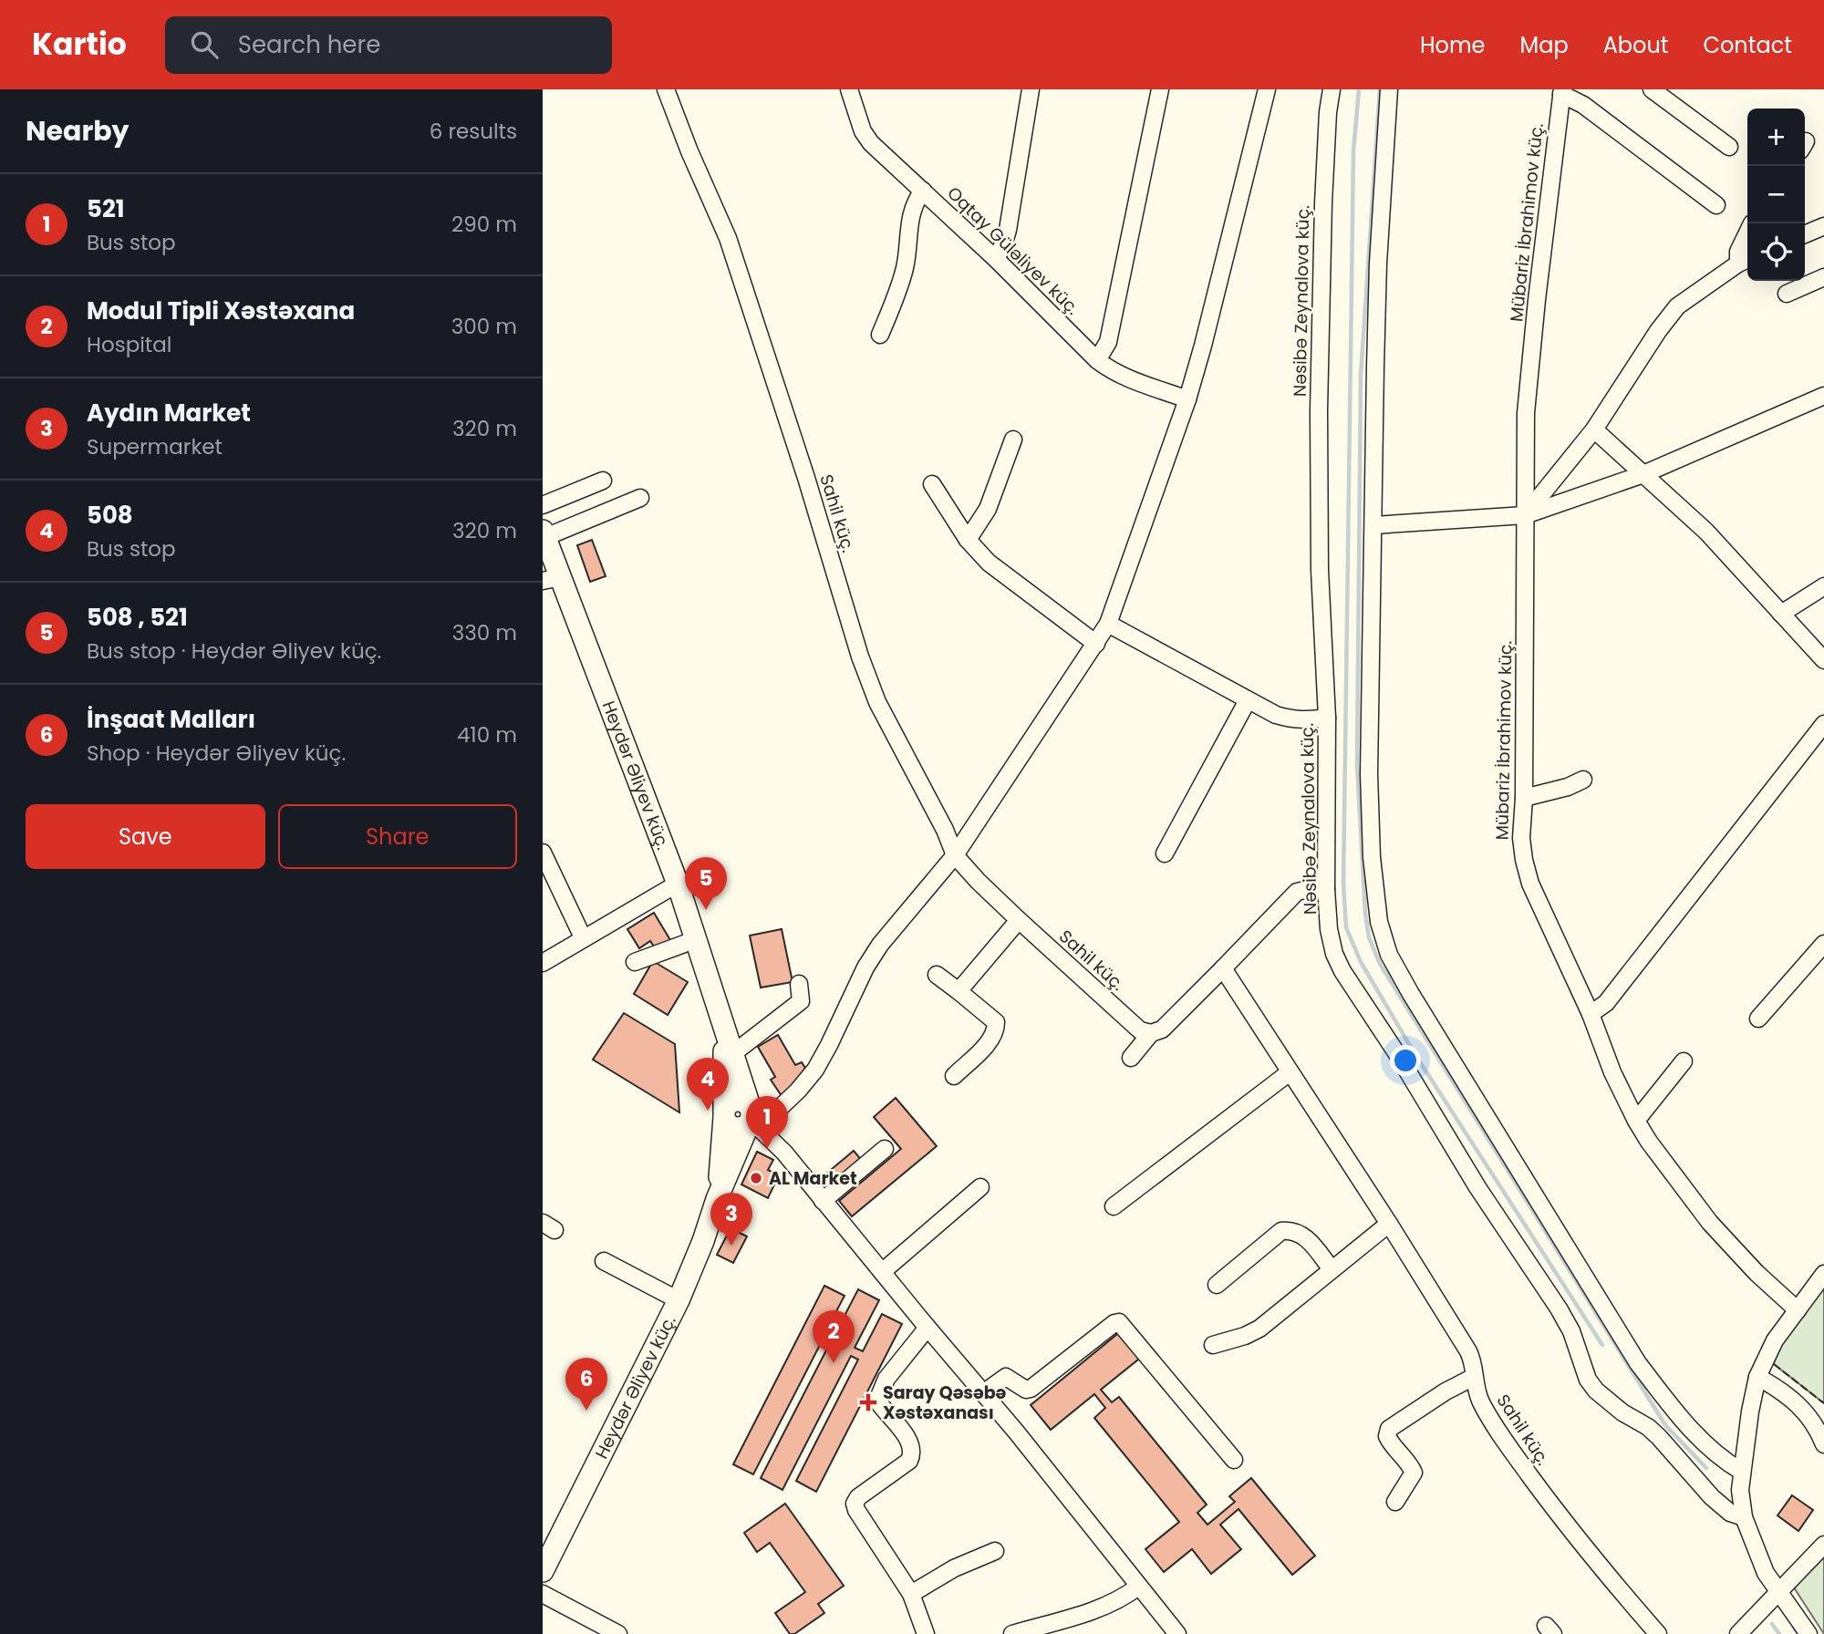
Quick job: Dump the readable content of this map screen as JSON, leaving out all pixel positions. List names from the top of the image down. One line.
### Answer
{"streets":{"main road":["Heydər Əliyev küç."],"street":["Mübariz İbrahimov küç.","Oqtay Güləliyev küç.","Nəsibə Zeynalova küç.","Sahil küç."]},"places":{"other":["AL Market"],"health":["Saray Qəsəbə Xəstəxanası"]},"page":{"header":"Kartio","search":"Search here","nav":["Home","Map","About","Contact"],"heading":["Nearby","6 results"],"map_buttons":["+","−"],"list":[{"mark":"1","name":"521","note":"Bus stop","value":"290 m"},{"mark":"2","name":"Modul Tipli Xəstəxana","note":"Hospital","value":"300 m"},{"mark":"3","name":"Aydın Market","note":"Supermarket","value":"320 m"},{"mark":"4","name":"508","note":"Bus stop","value":"320 m"},{"mark":"5","name":"508 , 521","note":"Bus stop · Heydər Əliyev küç.","value":"330 m"},{"mark":"6","name":"İnşaat Malları","note":"Shop · Heydər Əliyev küç.","value":"410 m"}],"buttons":["Save","Share"],"pins":["5","4","1","3","2","6"]}}
